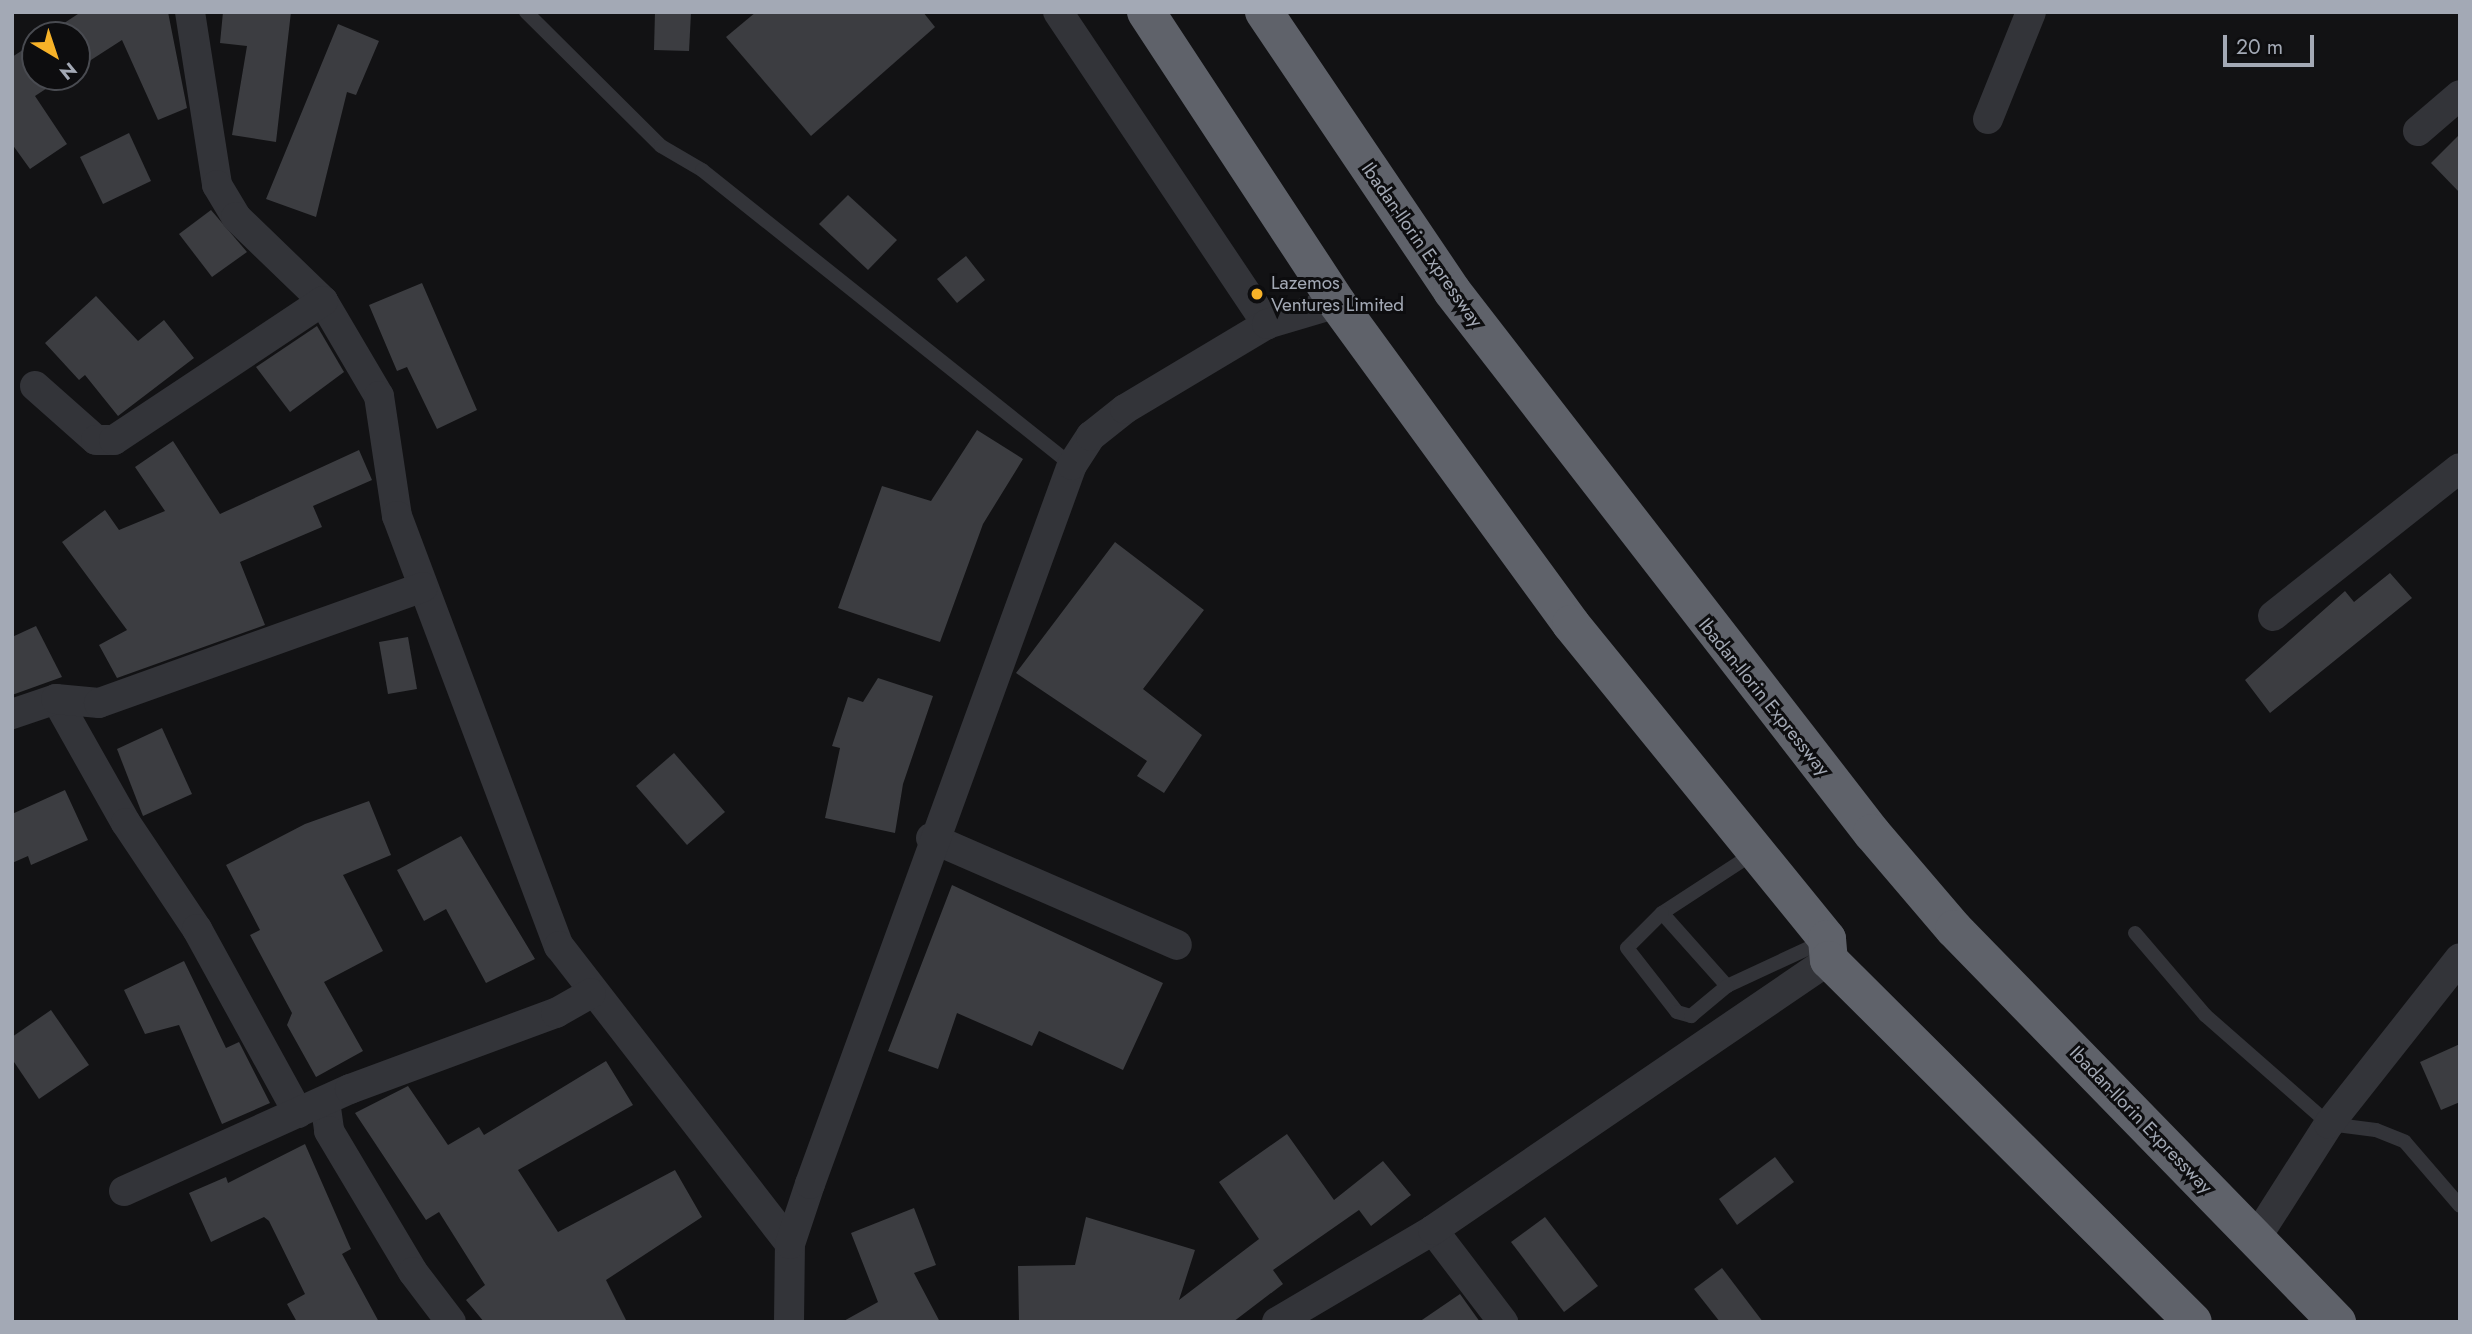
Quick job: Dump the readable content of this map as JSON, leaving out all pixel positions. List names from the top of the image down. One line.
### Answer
{"streets":{"highway":["Ibadan-Ilorin Expressway"]},"places":["Lazemos Ventures Limited"],"scale_bar":"20 m","north":"bottom right"}
